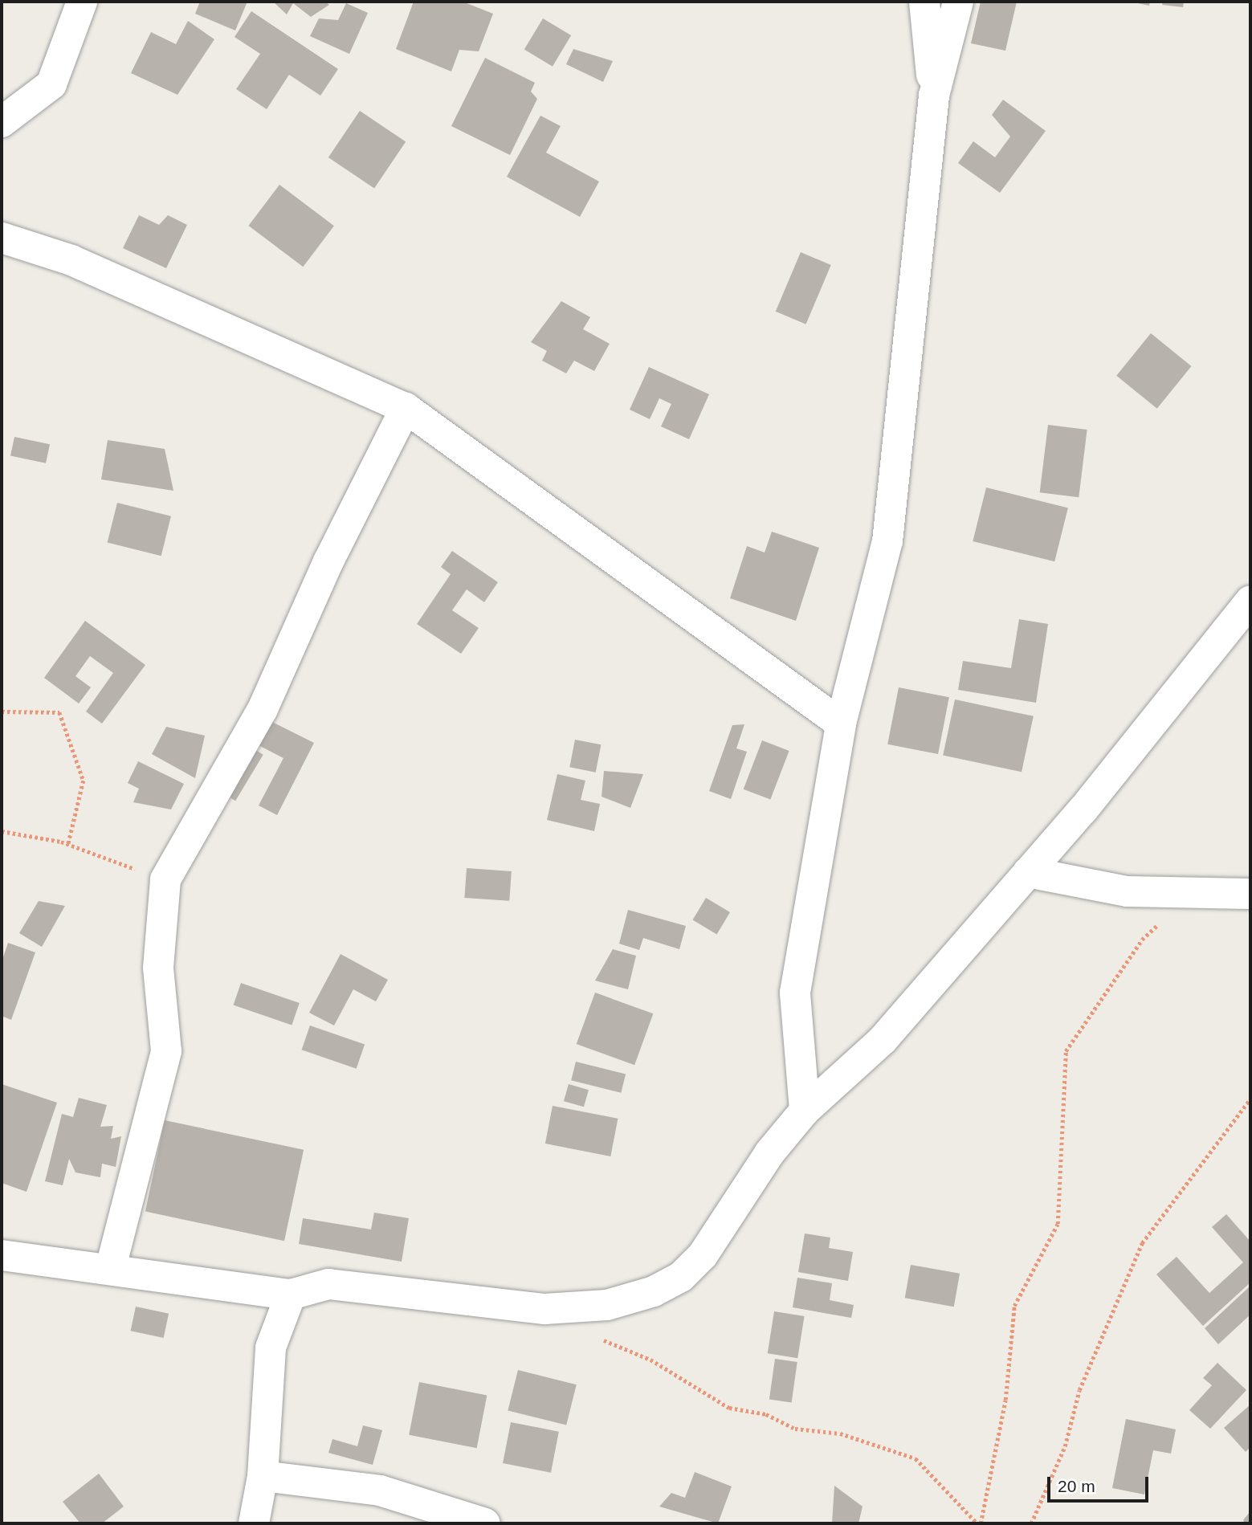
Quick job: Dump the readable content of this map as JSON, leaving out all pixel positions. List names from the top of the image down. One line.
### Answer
{"scale_bar":"20 m"}
